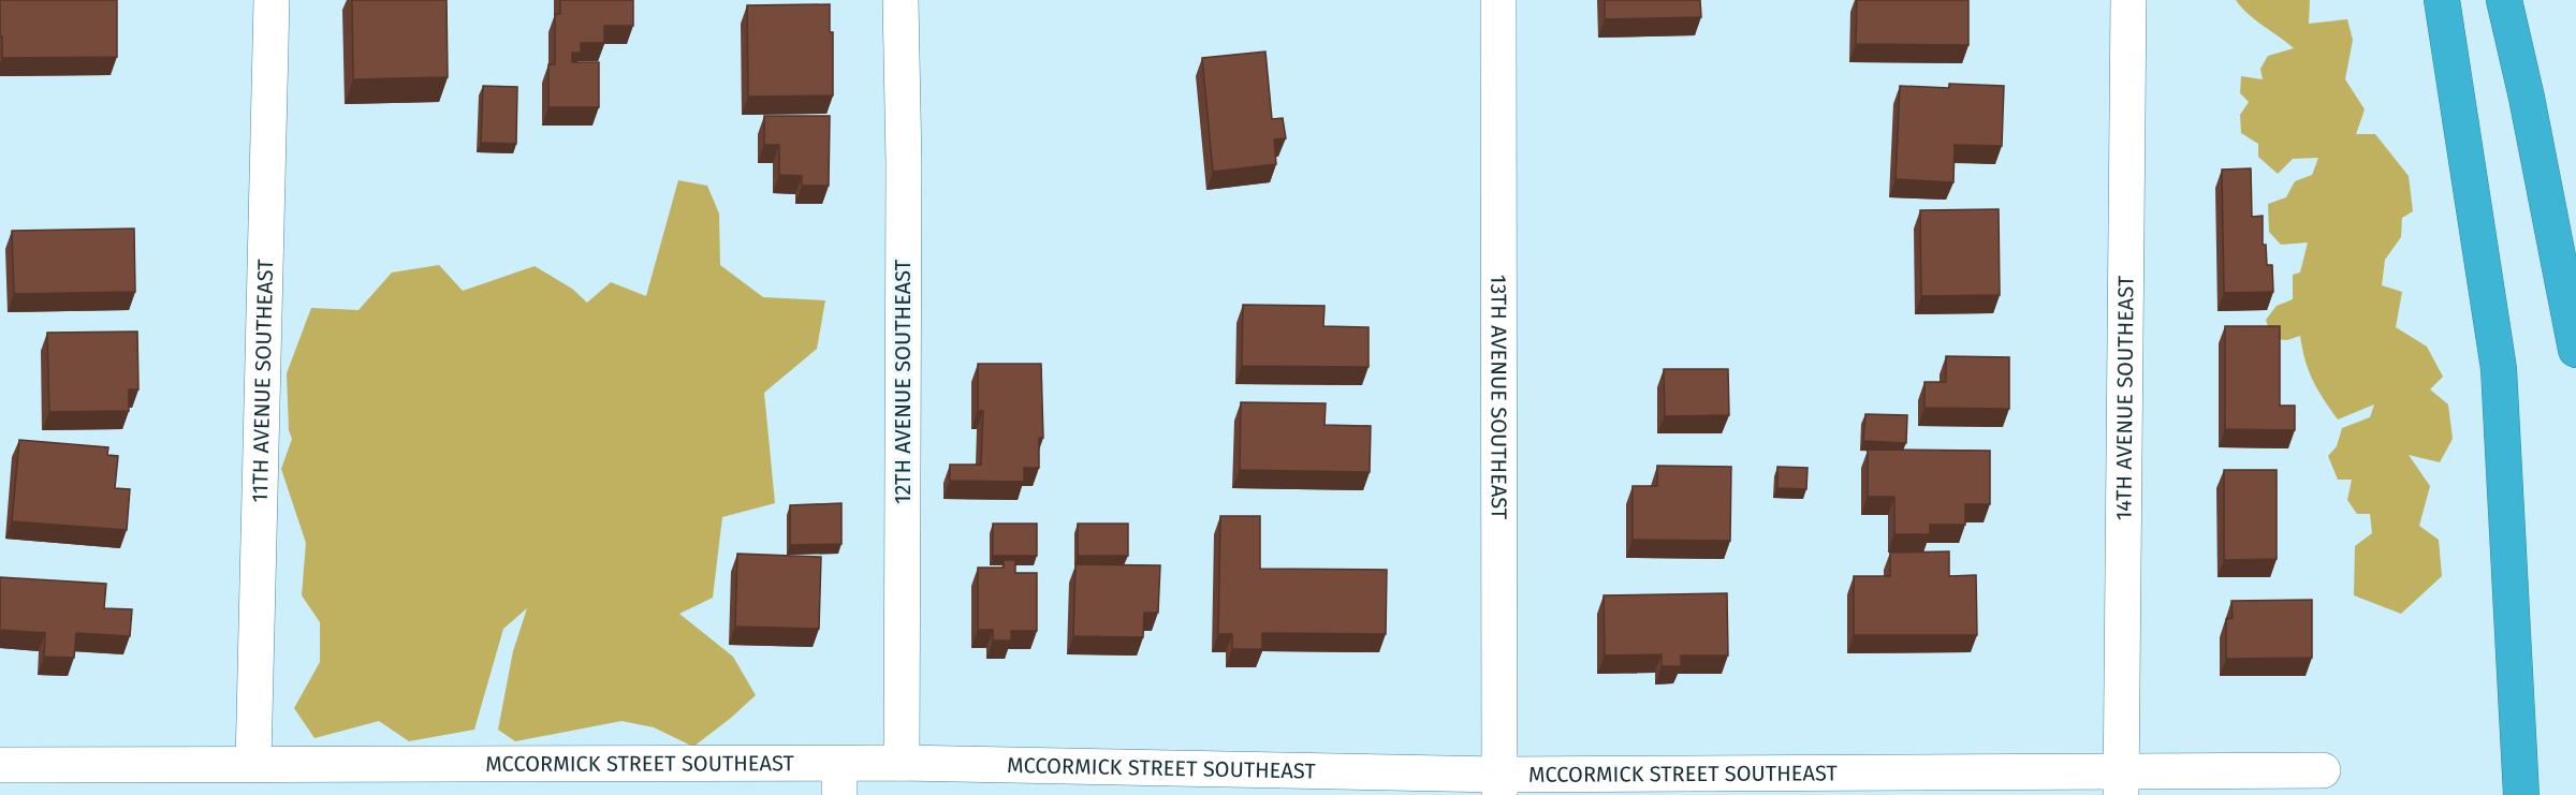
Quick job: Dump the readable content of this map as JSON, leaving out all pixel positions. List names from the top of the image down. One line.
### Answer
{"streets":{"street":["11TH AVENUE SOUTHEAST","12TH AVENUE SOUTHEAST","14TH AVENUE SOUTHEAST","13TH AVENUE SOUTHEAST","MCCORMICK STREET SOUTHEAST"]},"crossings":[["11TH AVENUE SOUTHEAST","MCCORMICK STREET SOUTHEAST"],["12TH AVENUE SOUTHEAST","MCCORMICK STREET SOUTHEAST"],["14TH AVENUE SOUTHEAST","MCCORMICK STREET SOUTHEAST"],["13TH AVENUE SOUTHEAST","MCCORMICK STREET SOUTHEAST"]]}
